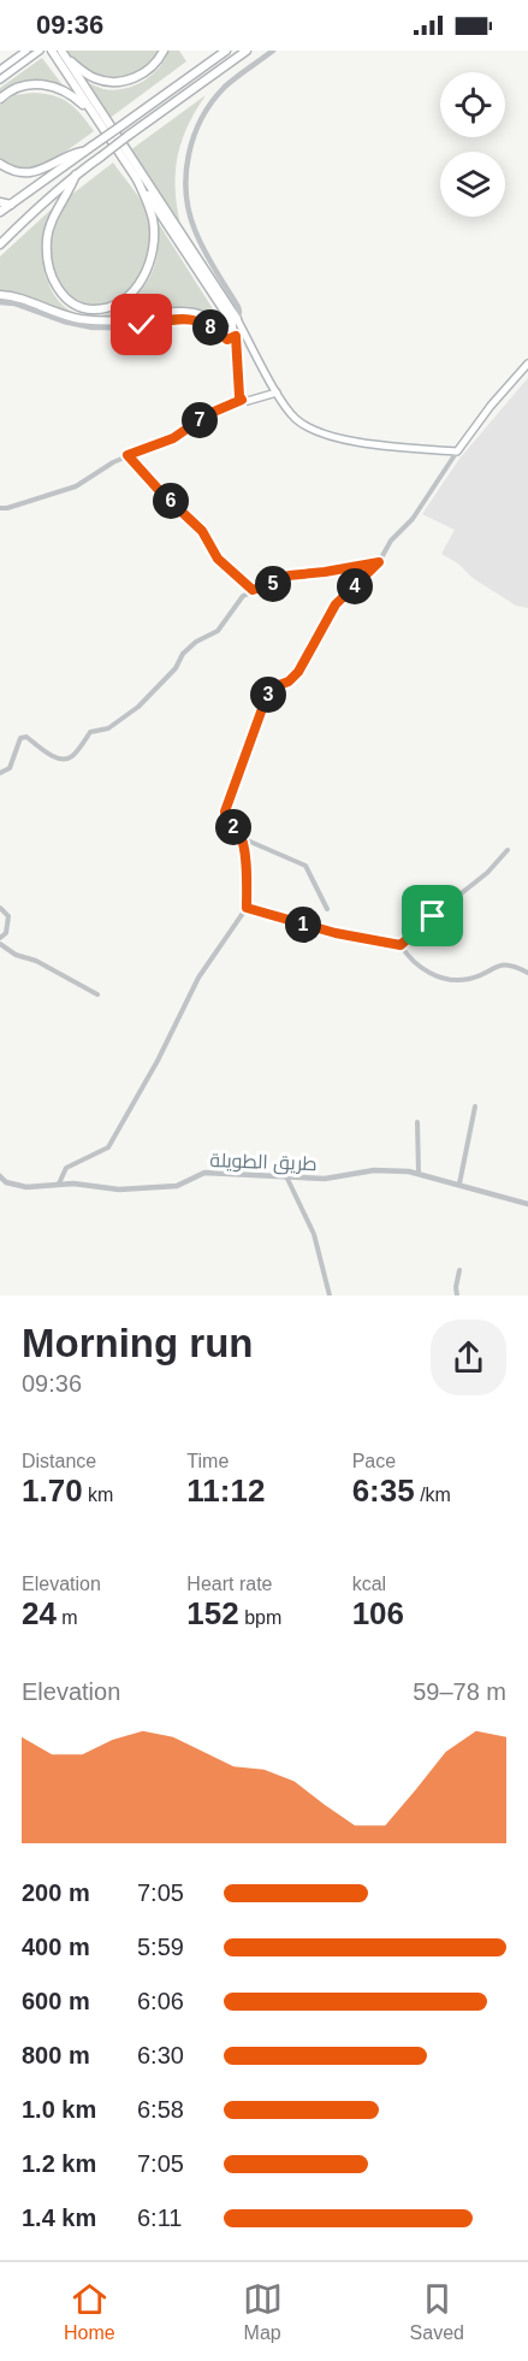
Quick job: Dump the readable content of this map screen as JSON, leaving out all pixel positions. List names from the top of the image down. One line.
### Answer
{"streets":{"street":["طريق الطويلة"]},"page":{"status":"09:36","pins":["8","7","6","5","4","3","2","1"],"heading":["Morning run","09:36"],"stats":[["Distance","1.70 km"],["Time","11:12"],["Pace","6:35 /km"],["Elevation","24 m"],["Heart rate","152 bpm"],["kcal","106"]],"chart":["Elevation","59–78 m"],"list":[{"name":"200 m","note":"7:05"},{"name":"400 m","note":"5:59"},{"name":"600 m","note":"6:06"},{"name":"800 m","note":"6:30"},{"name":"1.0 km","note":"6:58"},{"name":"1.2 km","note":"7:05"},{"name":"1.4 km","note":"6:11"}],"tabs":["Home","Map","Saved"]}}
